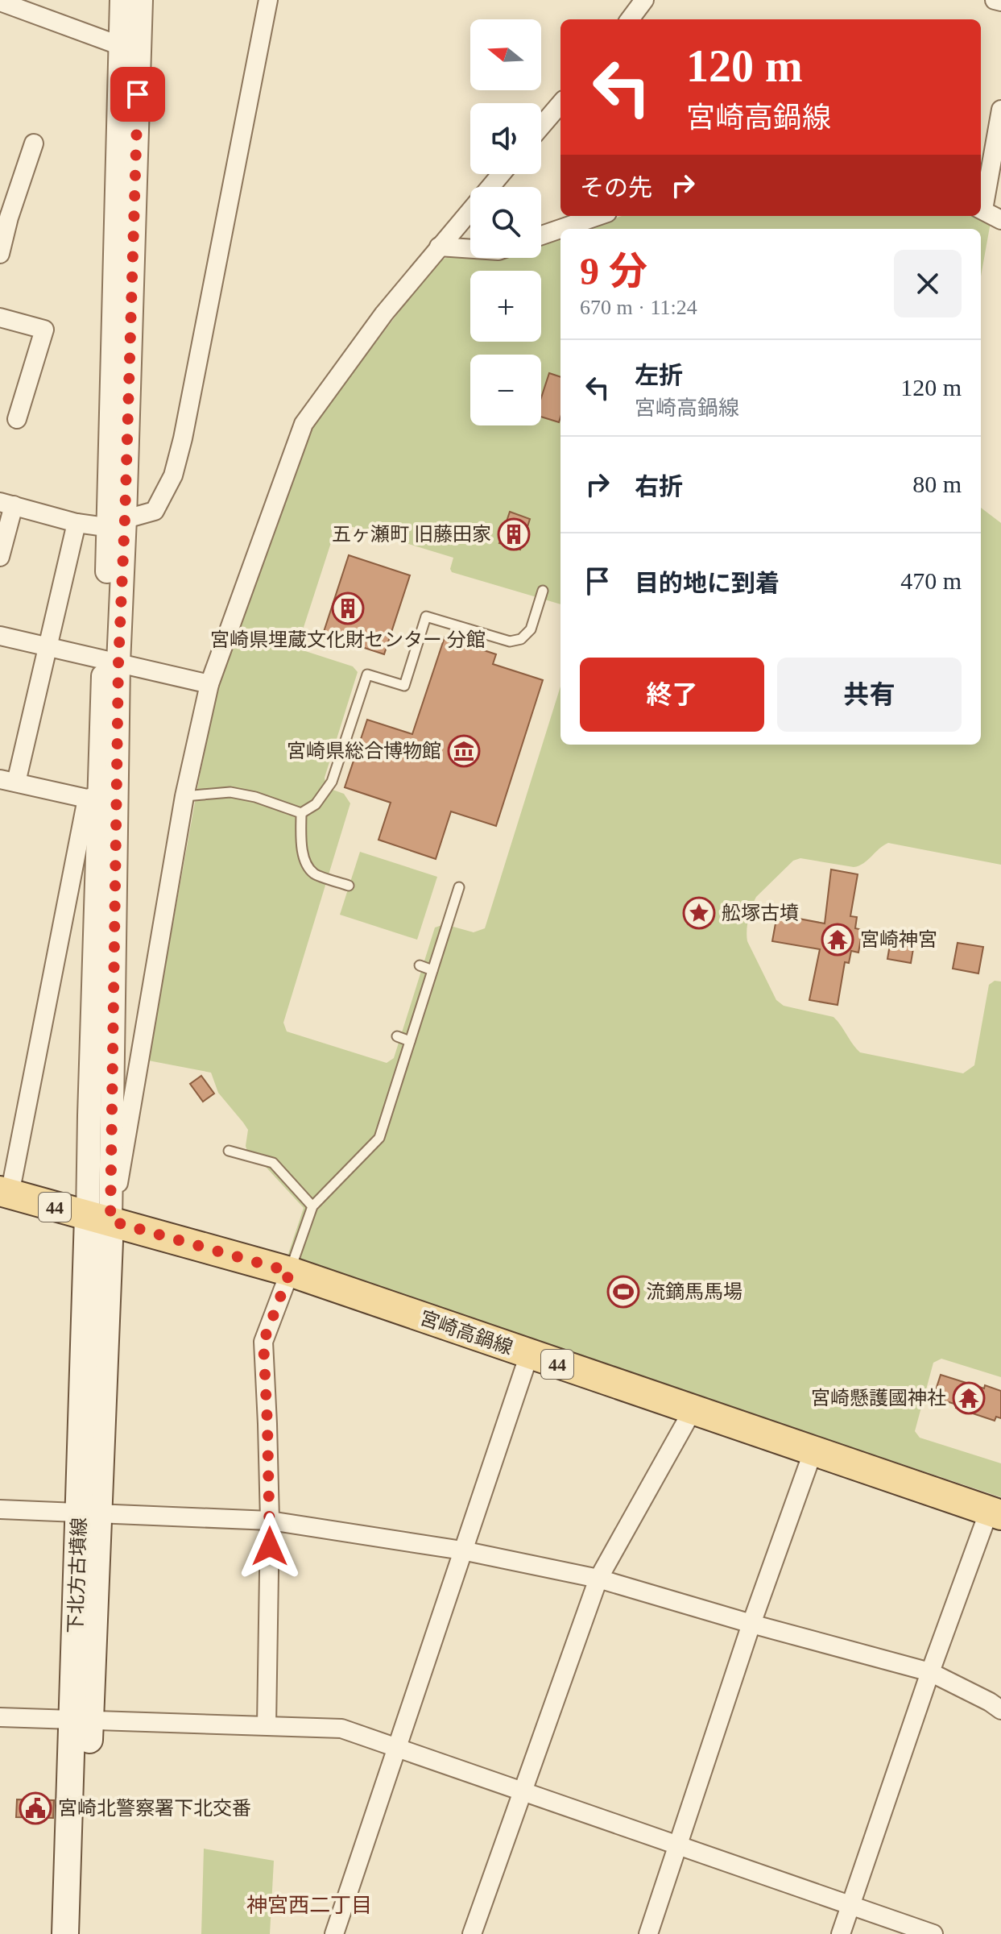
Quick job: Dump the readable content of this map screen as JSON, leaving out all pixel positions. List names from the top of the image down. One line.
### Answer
{"streets":{"main road":["44","宮崎高鍋線","下北方古墳線"]},"crossings":[["宮崎高鍋線","下北方古墳線"]],"districts":["神宮西二丁目"],"places":{"building":["五ヶ瀬町 旧藤田家","宮崎県埋蔵文化財センター 分館"],"museum":["宮崎県総合博物館"],"place":["舩塚古墳"],"temple":["宮崎神宮","宮崎懸護國神社"],"sports":["流鏑馬馬場"],"public building":["宮崎北警察署下北交番"]},"north":"left","page":{"map_buttons":["+","−"],"turn":["120 m","宮崎高鍋線"],"then":"その先","heading":["9 分","670 m · 11:24"],"list":[{"name":"左折","note":"宮崎高鍋線","value":"120 m"},{"name":"右折","value":"80 m"},{"name":"目的地に到着","value":"470 m"}],"buttons":["終了","共有"]}}
